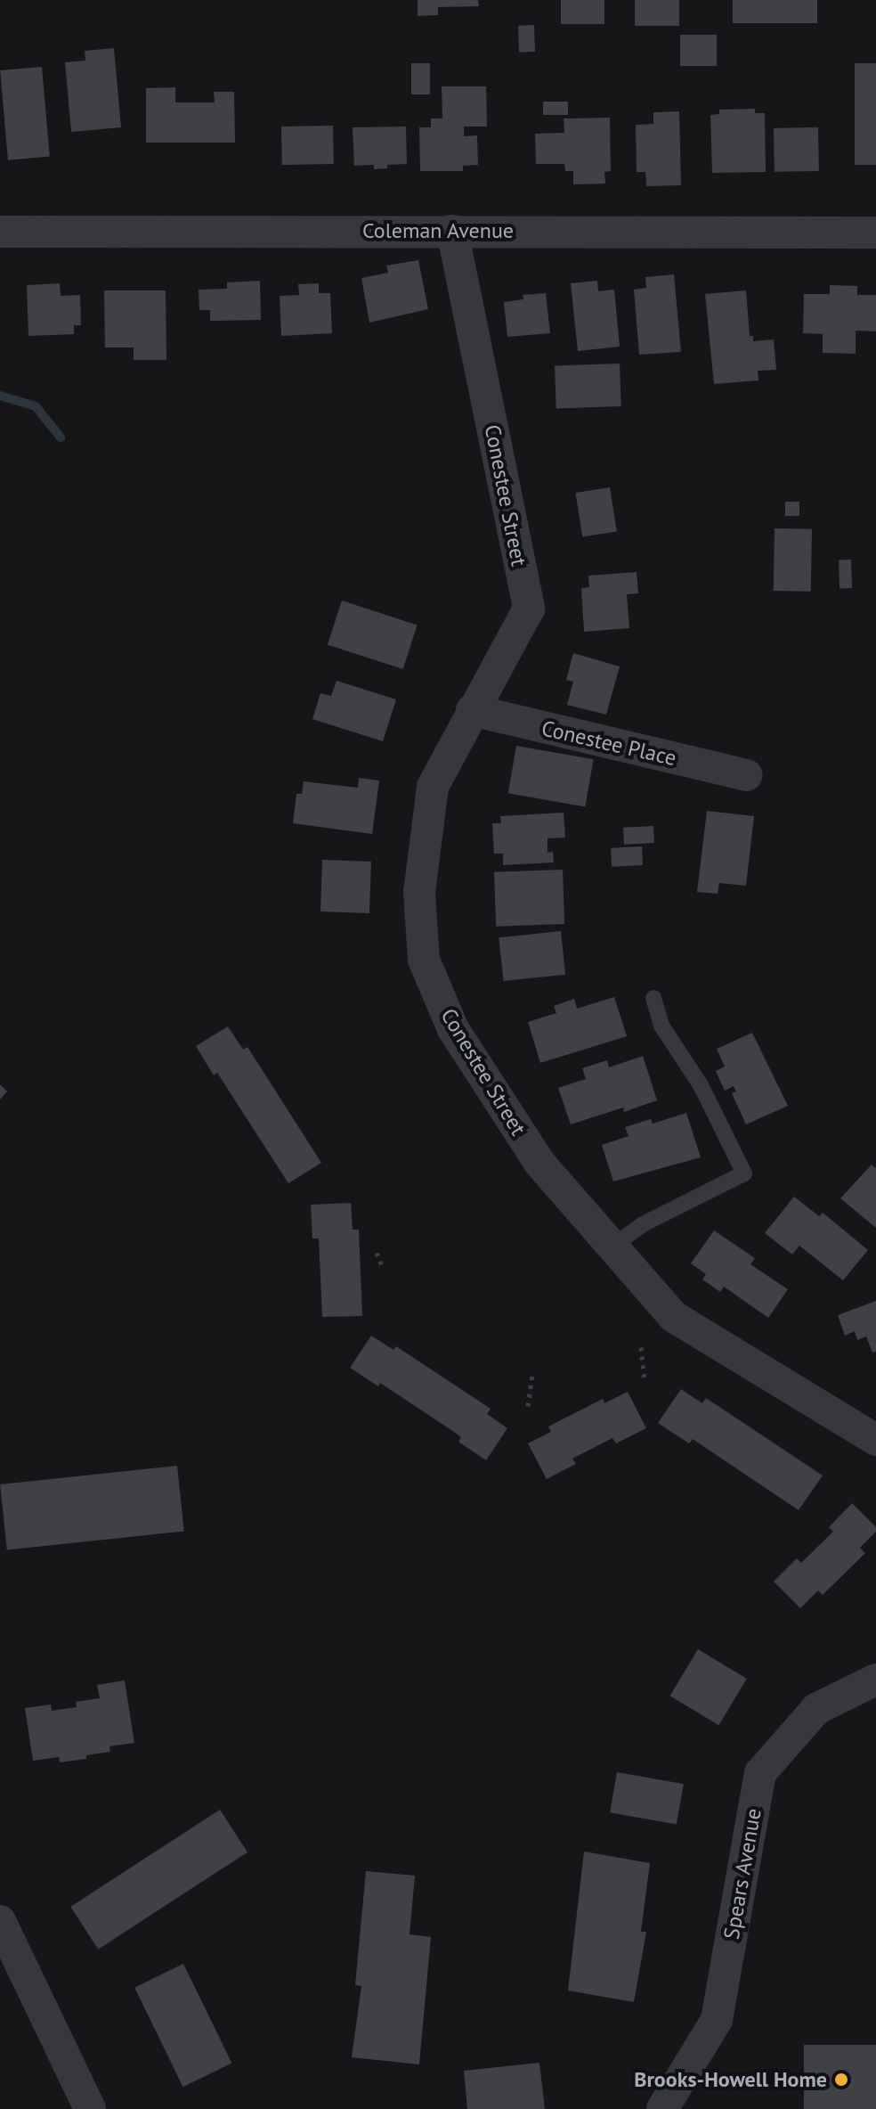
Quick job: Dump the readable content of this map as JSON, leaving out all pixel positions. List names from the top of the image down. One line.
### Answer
{"streets":{"street":["Coleman Avenue","Conestee Street","Conestee Place","Spears Avenue"]},"crossings":[["Coleman Avenue","Conestee Street"],["Conestee Street","Conestee Place"]],"places":["Brooks-Howell Home"]}
